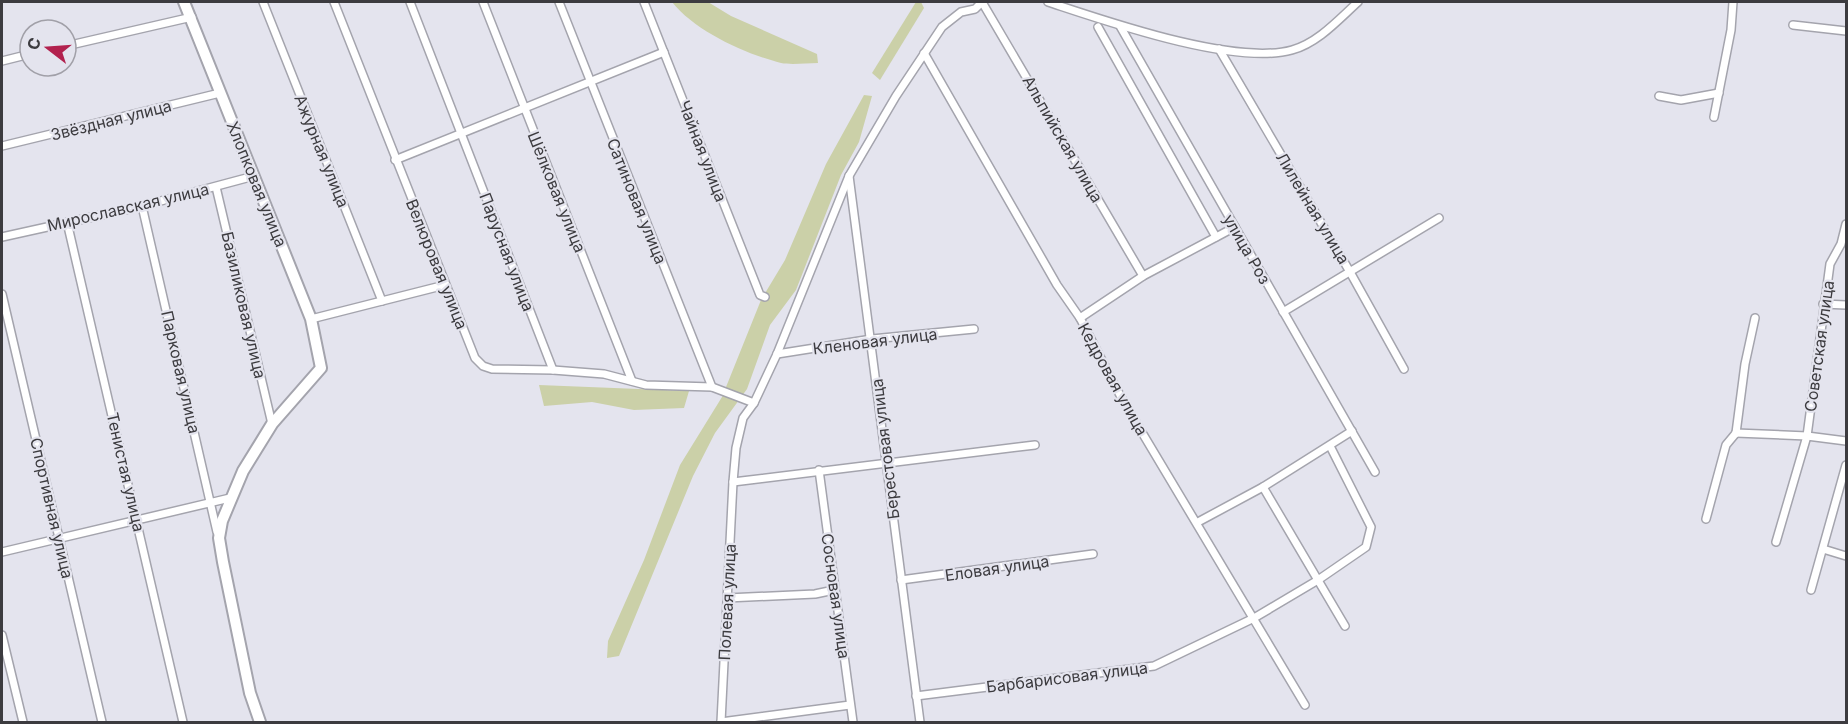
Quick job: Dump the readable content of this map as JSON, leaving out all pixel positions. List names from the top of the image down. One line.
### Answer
{"streets":{"street":["Звёздная улица","Альпийская улица","Ажурная улица","Чайная улица","Хлопковая улица","Шёлковая улица","Сатиновая улица","Мирославская улица","Лилейная улица","улица Роз","Парусная улица","Велюровая улица","Базиликовая улица","Кленовая улица","Советская улица","Парковая улица","Кедровая улица","Берестовая улица","Тенистая улица","Спортивная улица","Еловая улица","Сосновая улица","Полевая улица","Барбарисовая улица"]},"crossings":[["Звёздная улица","Хлопковая улица"],["Альпийская улица","Полевая улица"],["Хлопковая улица","Мирославская улица"],["Хлопковая улица","Базиликовая улица"],["Мирославская улица","Базиликовая улица"],["Мирославская улица","Парковая улица"],["Мирославская улица","Тенистая улица"],["Парусная улица","Велюровая улица"],["Кленовая улица","Берестовая улица"],["Кленовая улица","Полевая улица"],["Кедровая улица","Полевая улица"],["Кедровая улица","Барбарисовая улица"],["Берестовая улица","Еловая улица"],["Берестовая улица","Полевая улица"],["Берестовая улица","Барбарисовая улица"]],"north":"left"}
